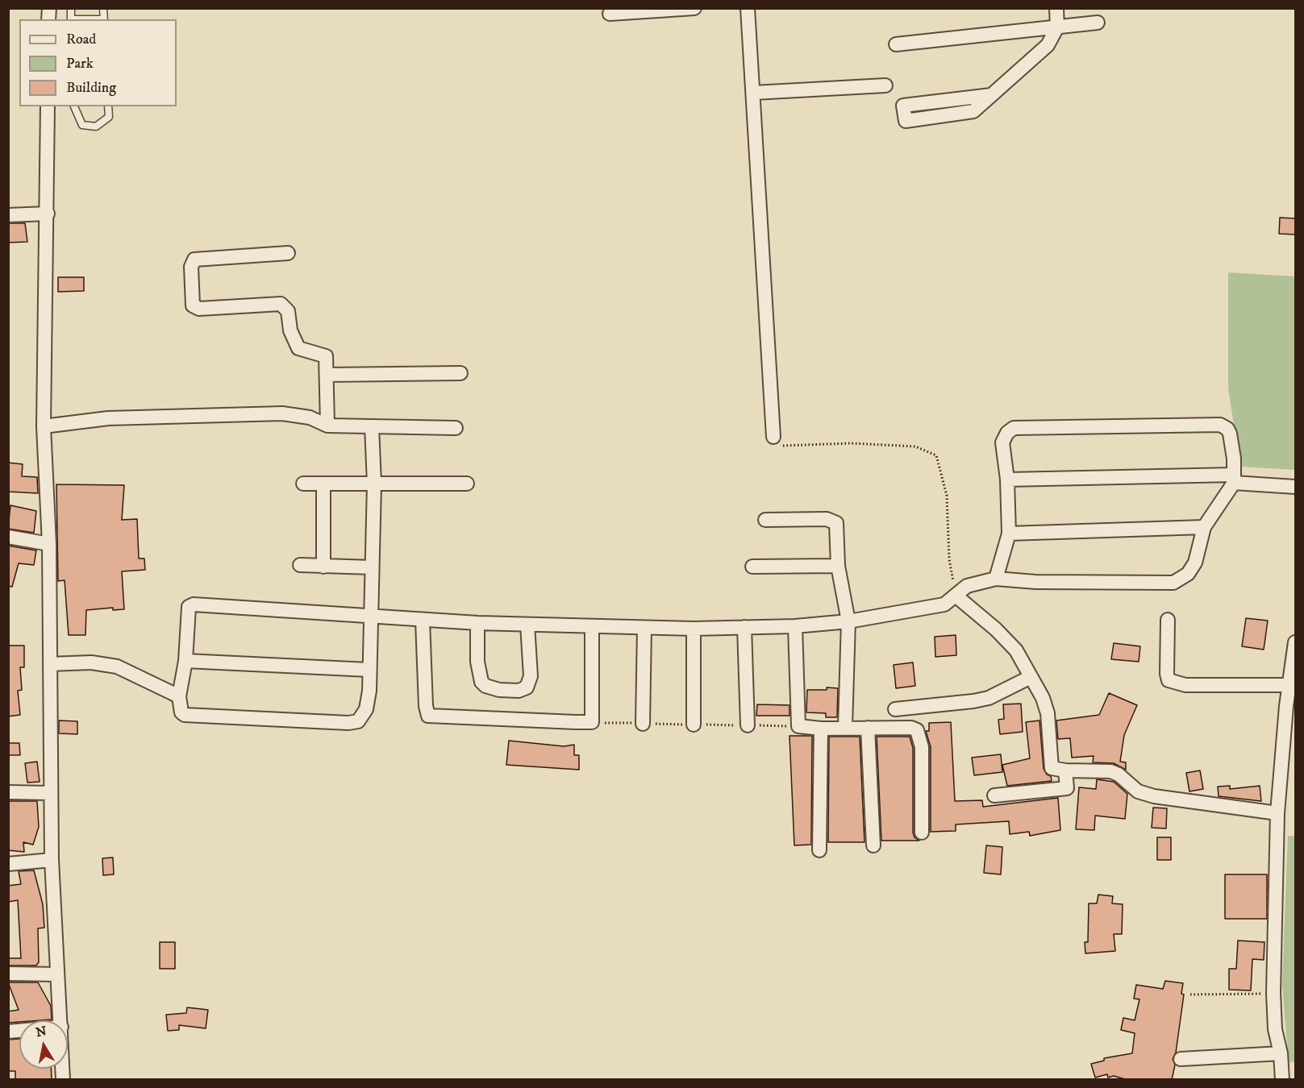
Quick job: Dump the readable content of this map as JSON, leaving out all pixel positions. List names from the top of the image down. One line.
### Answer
{"legend":["Road","Park","Building"],"north":"top"}
